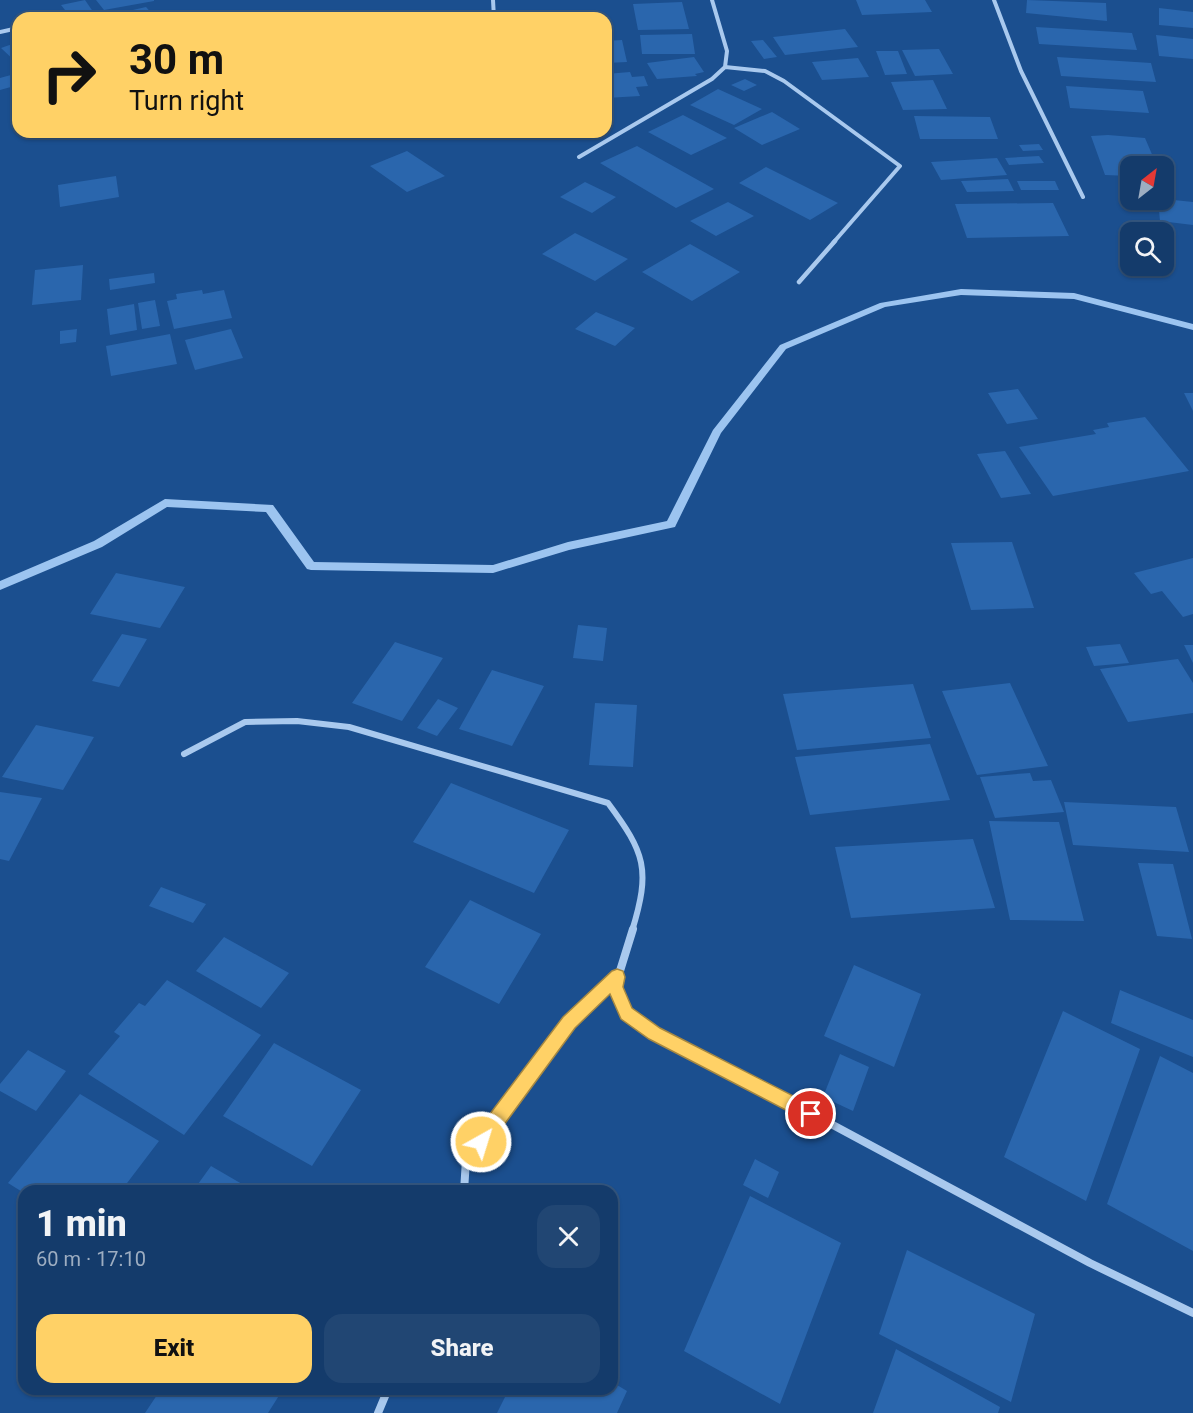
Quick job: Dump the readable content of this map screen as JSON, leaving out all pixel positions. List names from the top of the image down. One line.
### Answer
{"north":"top right","page":{"turn":["30 m","Turn right"],"heading":["1 min","60 m · 17:10"],"buttons":["Exit","Share"]}}
